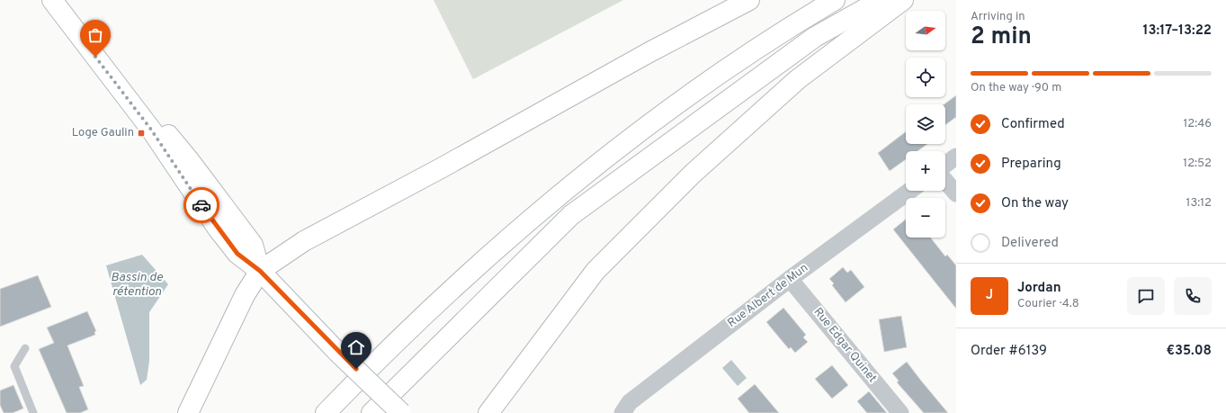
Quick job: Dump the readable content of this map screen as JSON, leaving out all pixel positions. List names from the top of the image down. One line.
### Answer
{"streets":{"street":["Rue Albert de Mun","Rue Edgar Quinet"]},"crossings":[["Rue Albert de Mun","Rue Edgar Quinet"]],"water":["Bassin de rétention"],"places":{"transit":["Loge Gaulin"]},"north":"right","page":{"heading":["2 min","Arriving in","13:17–13:22"],"panel":["Jordan","Courier · 4.8","Order #6139","€35.08"],"map_buttons":["+","−"],"bar":"On the way · 90 m","list":[["Confirmed","12:46"],["Preparing","12:52"],["On the way","13:12"],"Delivered"],"round":"J"}}
